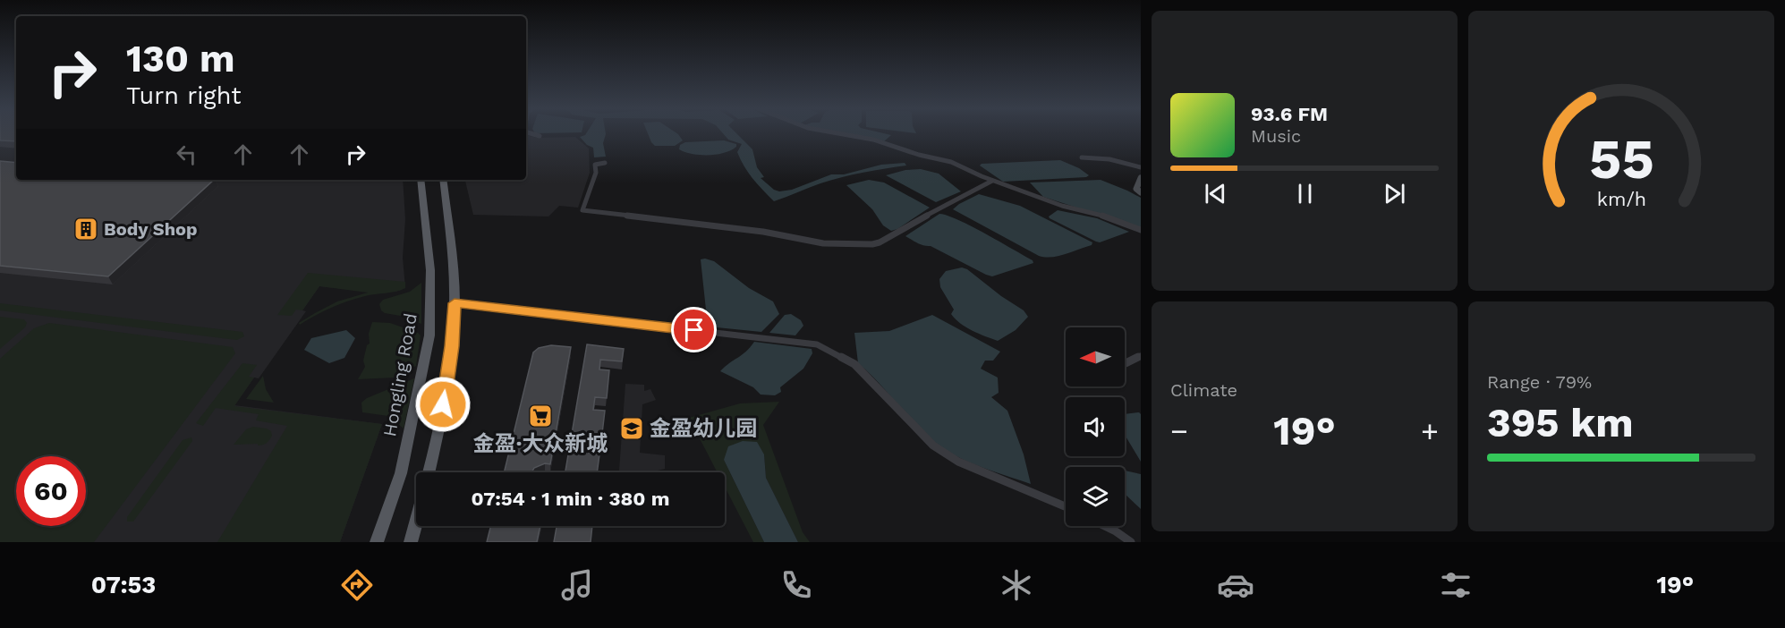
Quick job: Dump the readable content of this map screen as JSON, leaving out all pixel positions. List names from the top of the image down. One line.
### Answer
{"streets":{"main road":["Hongling Road"]},"places":{"building":["Body Shop"],"supermarket":["金盈·大众新城"],"school or university":["金盈幼儿园"]},"north":"left","page":{"turn":["130 m","Turn right"],"song":["93.6 FM","Music"],"tile":["Climate",["Range · 79%","395 km"]],"heat":["−","19°","+"],"limit":"60","trip":"07:54 · 1 min · 380 m","tabs":["07:53","19°"],"gauge":["55","km/h"]}}
